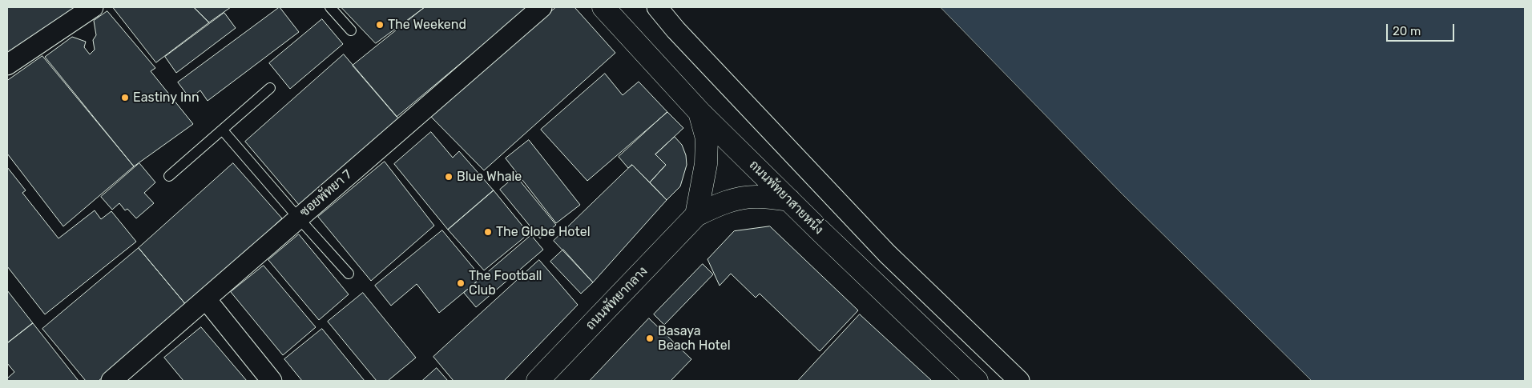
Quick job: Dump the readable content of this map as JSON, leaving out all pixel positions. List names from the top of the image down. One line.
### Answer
{"streets":{"main road":["ถนนพัทยาสายหนึ่ง","ถนนพัทยากลาง"],"street":["ซอยพัทยา 7"]},"crossings":[["ถนนพัทยาสายหนึ่ง","ถนนพัทยากลาง"]],"places":["The Weekend","Eastiny Inn","Blue Whale","The Globe Hotel","The Football Club","Basaya Beach Hotel"],"scale_bar":"20 m"}
